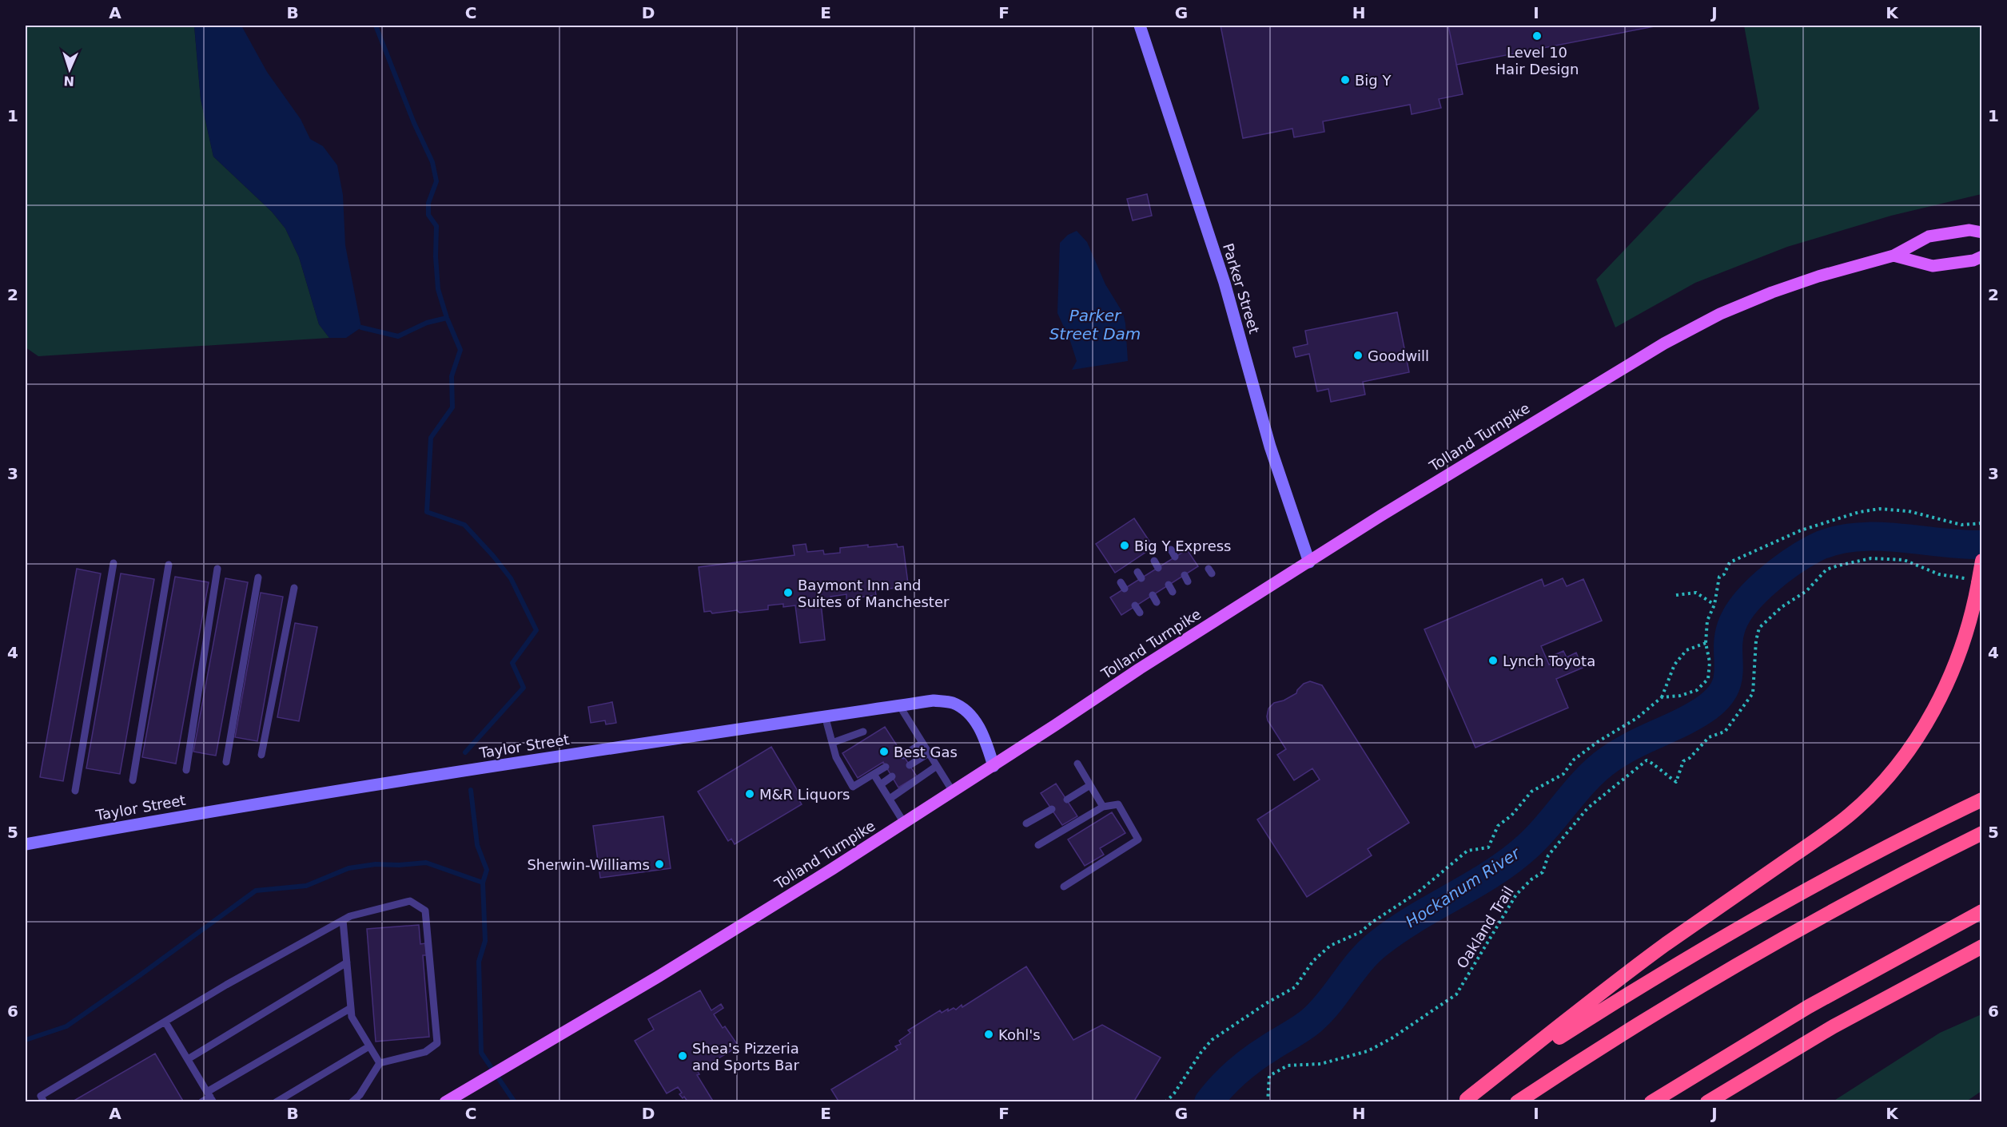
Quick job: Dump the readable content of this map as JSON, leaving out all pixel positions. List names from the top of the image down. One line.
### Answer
{"streets":{"main road":["Tolland Turnpike"],"street":["Parker Street","Taylor Street"],"path":["Oakland Trail"]},"crossings":[["Parker Street","Tolland Turnpike"],["Tolland Turnpike","Taylor Street"]],"water":["Parker Street Dam","Hockanum River"],"places":["Level 10 Hair Design","Big Y","Goodwill","Big Y Express","Baymont Inn and Suites of Manchester","Lynch Toyota","Best Gas","M&R Liquors","Sherwin-Williams","Kohl's","Shea's Pizzeria and Sports Bar"],"north":"bottom","grid":{"columns":["A","B","C","D","E","F","G","H","I","J","K"],"rows":["1","2","3","4","5","6"]}}
